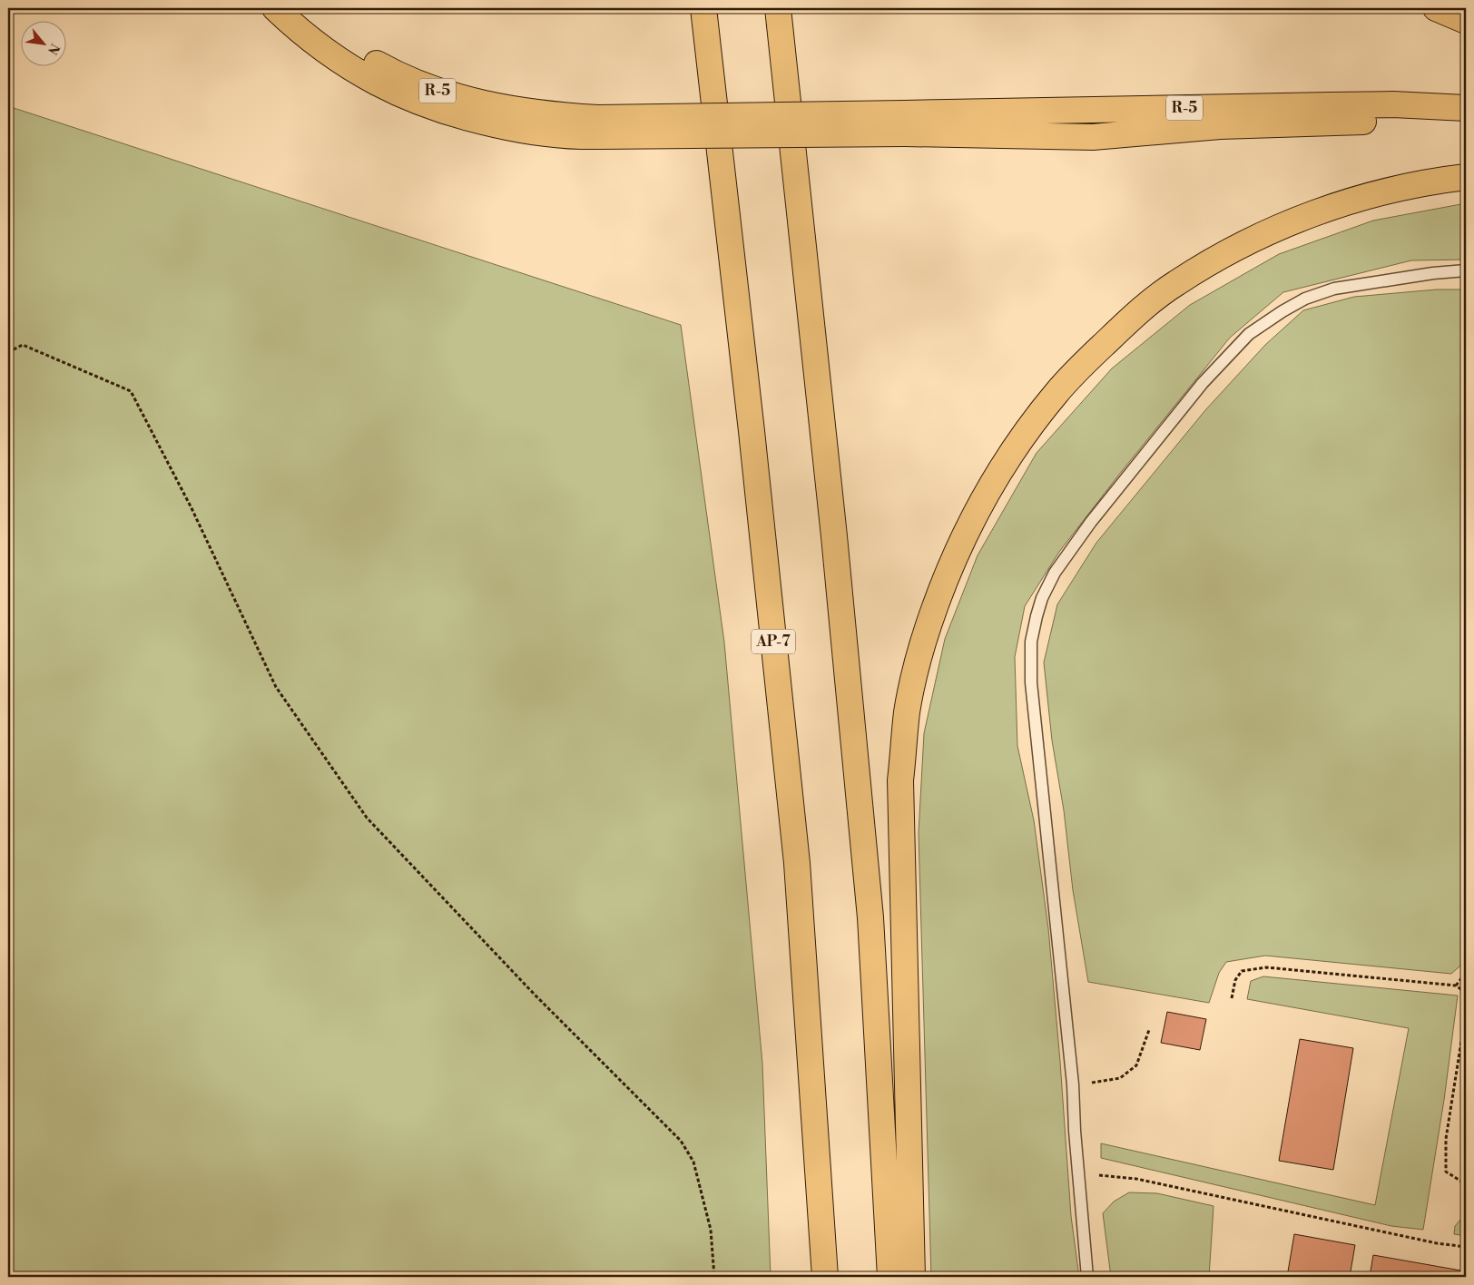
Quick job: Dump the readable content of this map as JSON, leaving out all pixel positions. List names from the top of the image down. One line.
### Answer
{"streets":{"highway":["R-5","AP-7"]},"north":"bottom right"}
